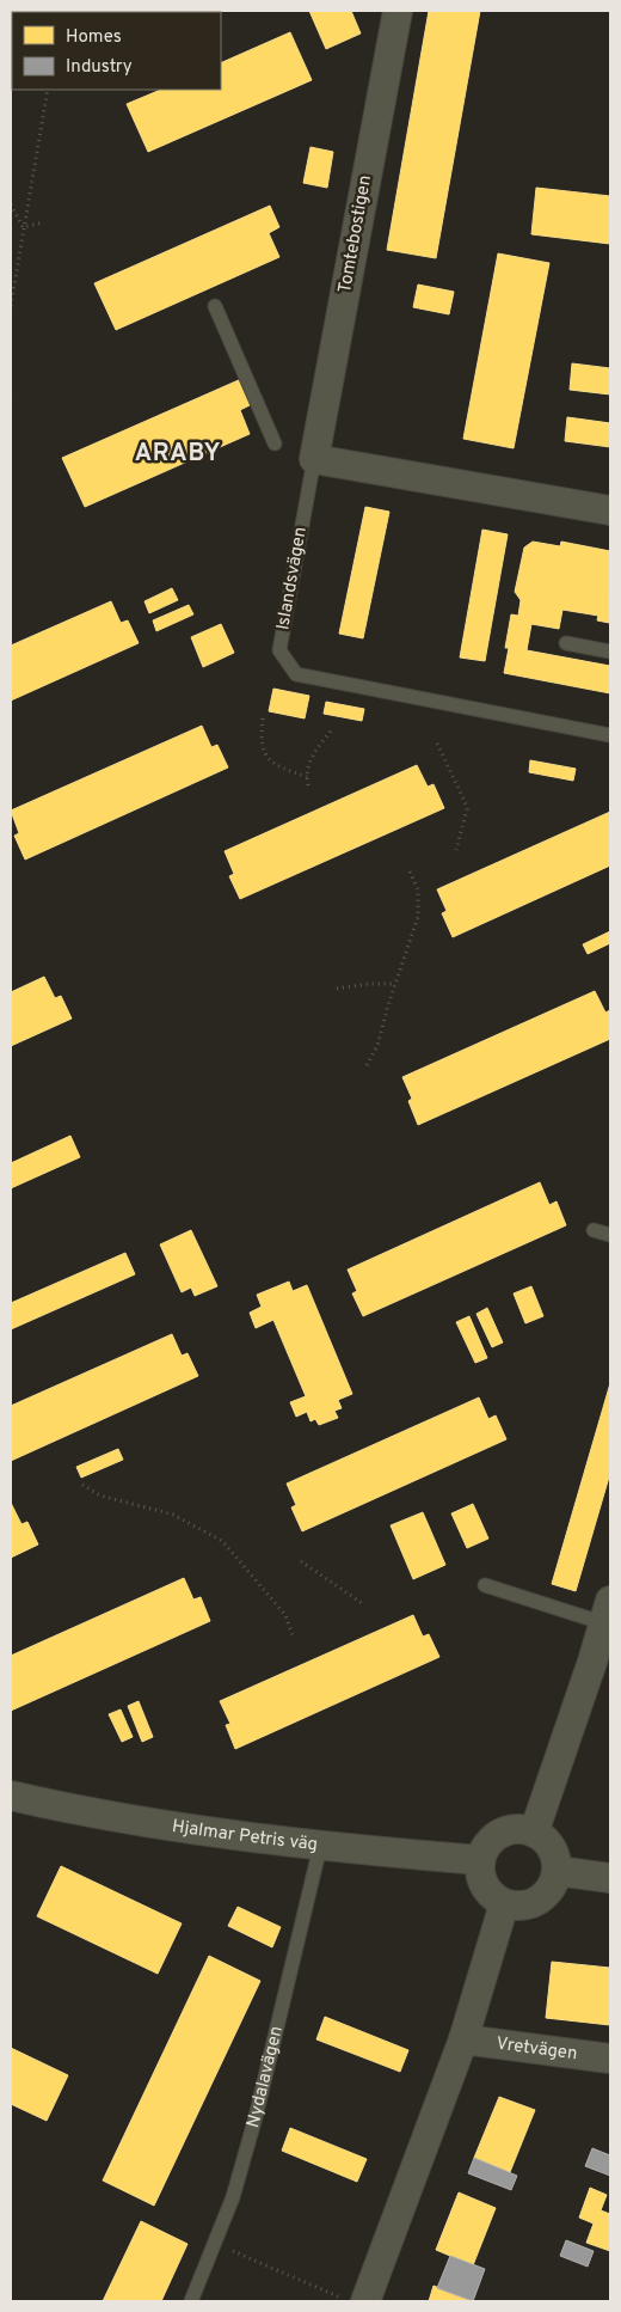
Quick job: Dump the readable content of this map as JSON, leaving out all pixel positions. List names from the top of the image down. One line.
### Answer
{"streets":{"street":["Tomtebostigen","Hjalmar Petris väg","Vretvägen"],"lane":["Islandsvägen","Nydalavägen"]},"crossings":[["Tomtebostigen","Islandsvägen"],["Hjalmar Petris väg","Nydalavägen"]],"districts":["ARABY"],"legend":["Homes","Industry"]}
